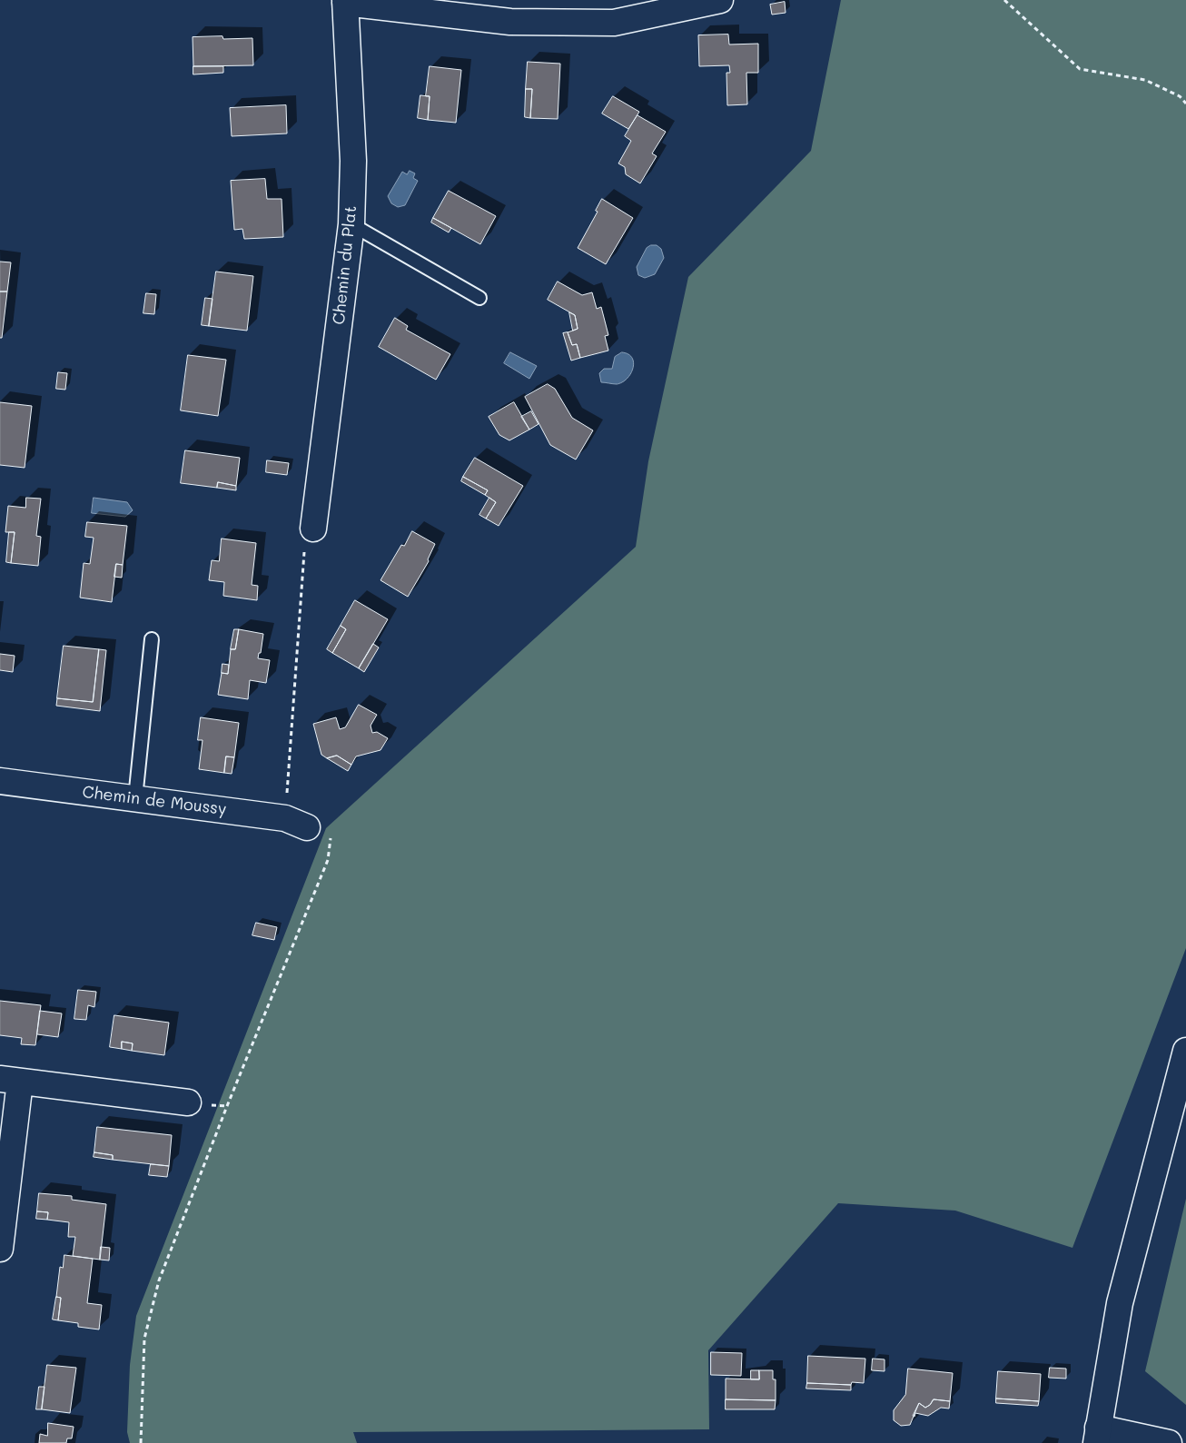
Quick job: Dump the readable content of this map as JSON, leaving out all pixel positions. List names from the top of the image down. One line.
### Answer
{"streets":{"street":["Chemin du Plat","Chemin de Moussy"]}}
